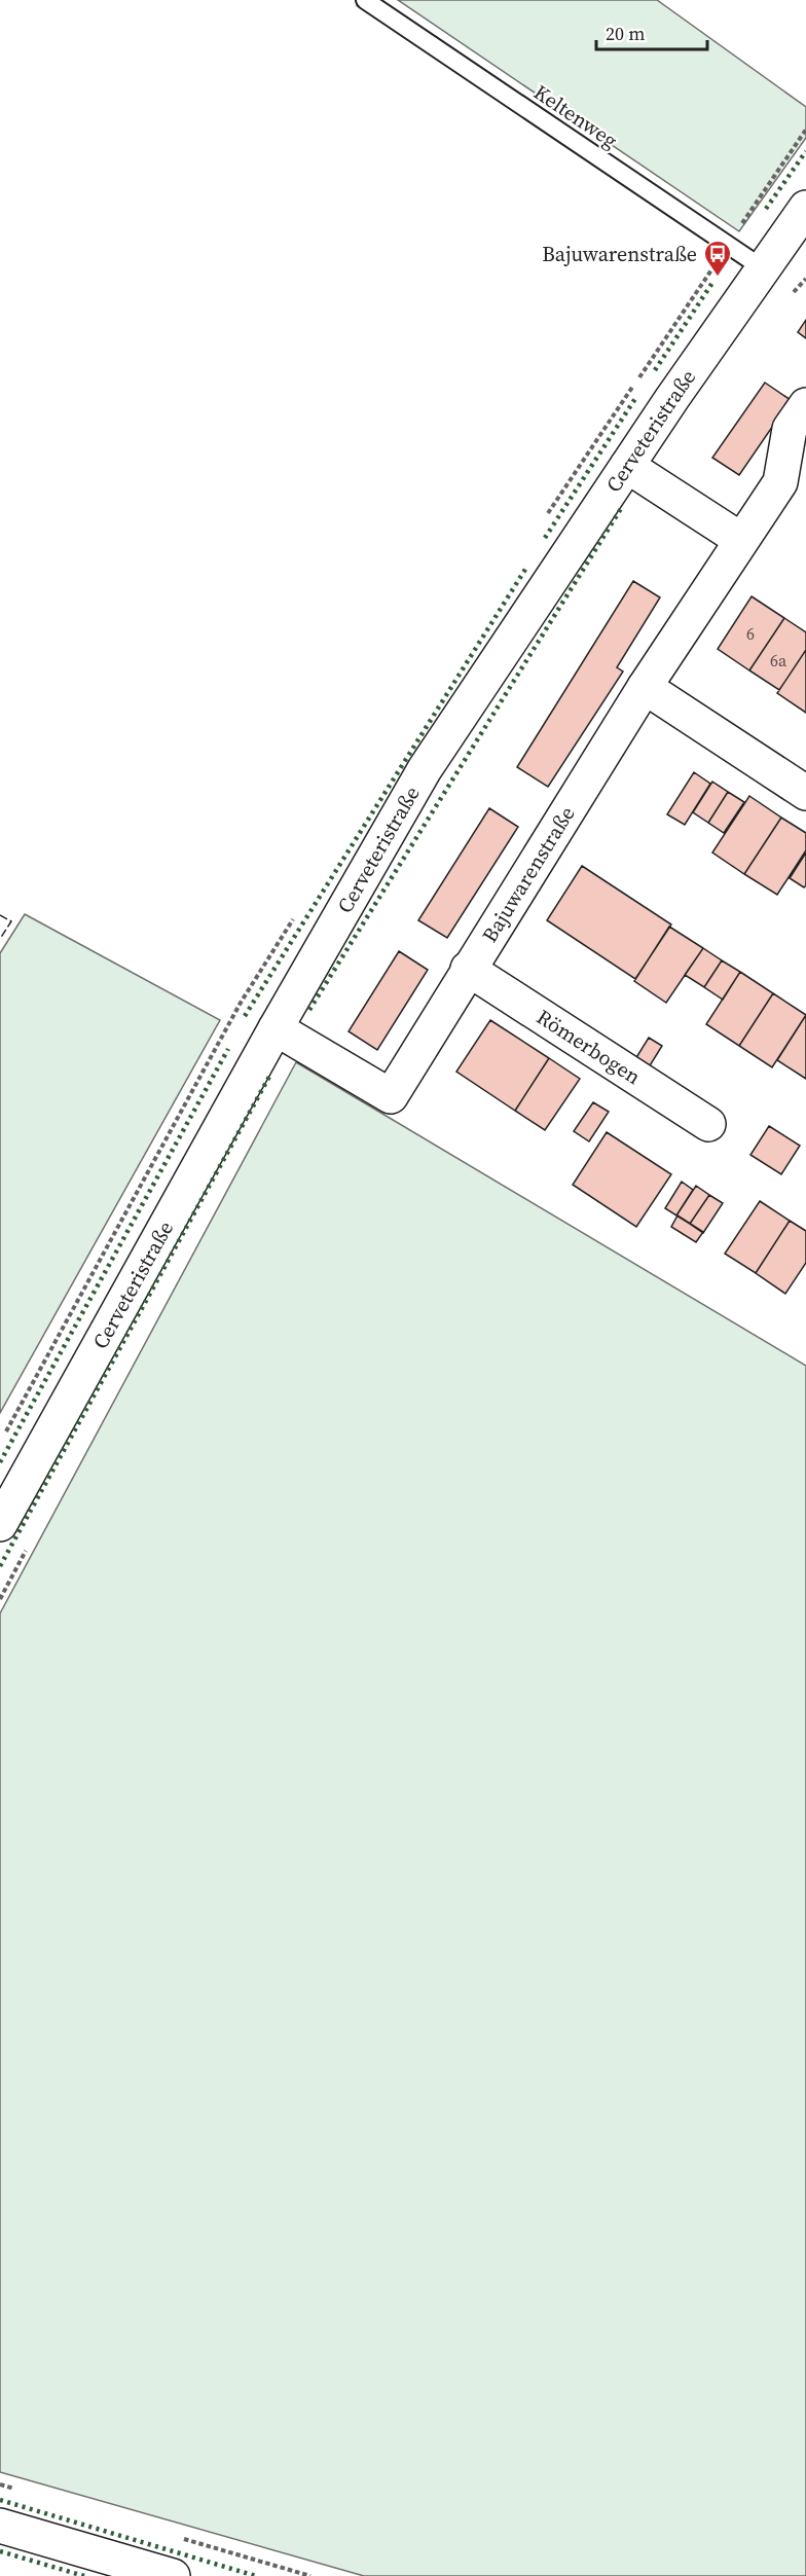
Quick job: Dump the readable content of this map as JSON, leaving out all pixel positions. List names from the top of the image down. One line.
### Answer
{"streets":{"street":["Cerveteristraße","Bajuwarenstraße","Römerbogen"],"lane":["Keltenweg"]},"crossings":[["Keltenweg","Cerveteristraße"],["Cerveteristraße","Bajuwarenstraße"],["Bajuwarenstraße","Römerbogen"]],"places":{"bus stop":["Bajuwarenstraße"]},"house_numbers":["6","6a"],"scale_bar":"20 m"}
